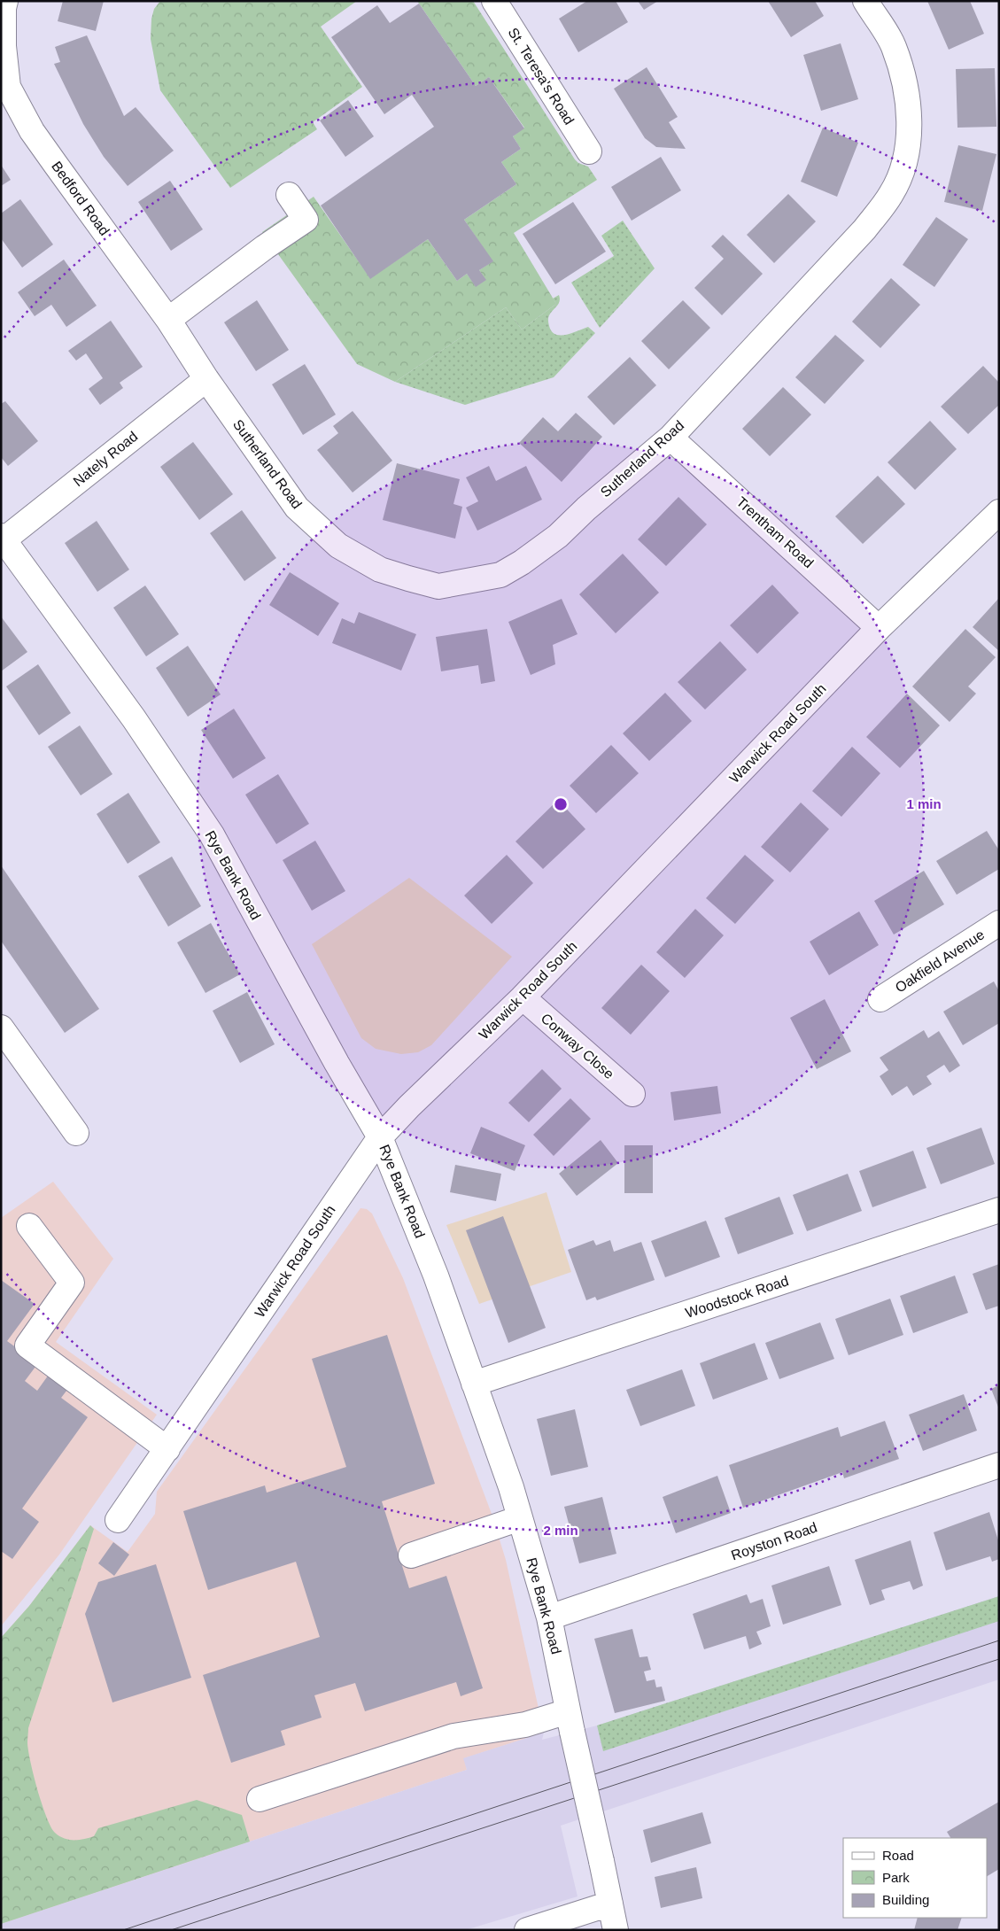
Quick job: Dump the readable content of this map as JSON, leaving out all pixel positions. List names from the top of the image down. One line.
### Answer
{"streets":{"street":["St. Teresa's Road","Bedford Road","Nately Road","Sutherland Road","Trentham Road","Warwick Road South","Rye Bank Road","Oakfield Avenue","Conway Close","Woodstock Road","Royston Road"]},"crossings":[["Bedford Road","Nately Road"],["Bedford Road","Sutherland Road"],["Nately Road","Sutherland Road"],["Nately Road","Rye Bank Road"],["Sutherland Road","Trentham Road"],["Trentham Road","Warwick Road South"],["Warwick Road South","Rye Bank Road"],["Warwick Road South","Conway Close"],["Rye Bank Road","Woodstock Road"],["Rye Bank Road","Royston Road"]],"legend":["Road","Park","Building"],"rings":["1 min","2 min"]}
